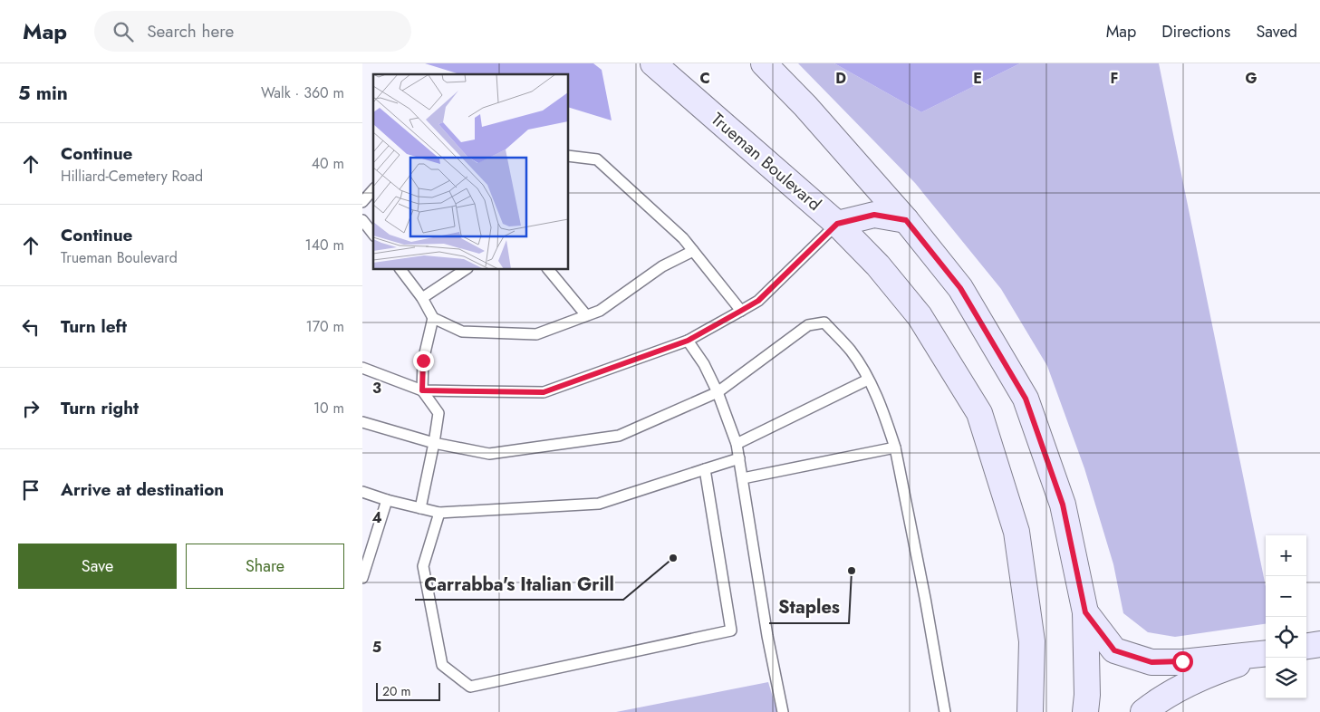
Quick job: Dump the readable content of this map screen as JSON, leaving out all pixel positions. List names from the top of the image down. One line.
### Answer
{"streets":{"main road":["Trueman Boulevard"]},"places":["Carrabba's Italian Grill","Staples"],"scale_bar":"20 m","page":{"header":"Map","search":"Search here","nav":["Map","Directions","Saved"],"heading":["5 min","Walk · 360 m"],"list":[["Continue","Hilliard-Cemetery Road","40 m"],["Continue","Trueman Boulevard","140 m"],["Turn left","170 m"],["Turn right","10 m"],"Arrive at destination"],"buttons":["Save","Share"],"map_buttons":["+","−"],"scale":"20 m"},"grid":{"columns":["C","D","E","F","G"],"rows":["3","4","5"]}}
